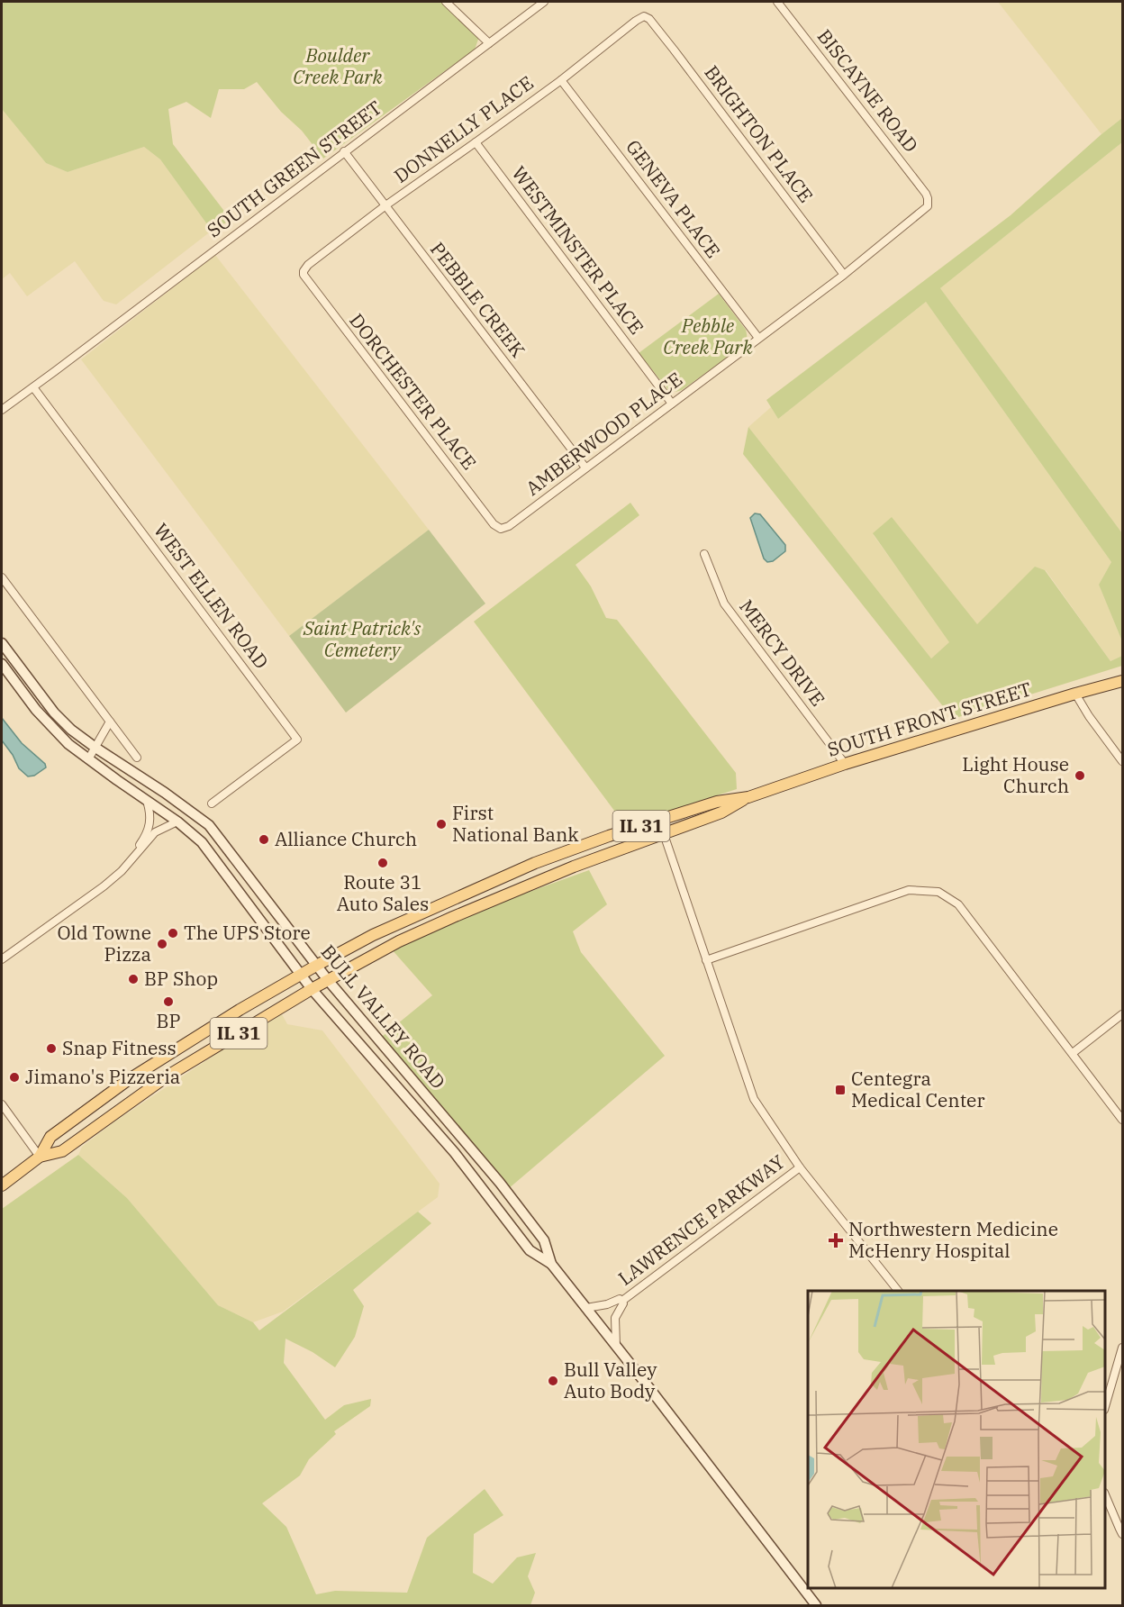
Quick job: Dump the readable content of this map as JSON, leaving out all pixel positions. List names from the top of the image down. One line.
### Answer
{"streets":{"main road":["SOUTH FRONT STREET","IL 31"],"street":["BISCAYNE ROAD","DONNELLY PLACE","BRIGHTON PLACE","SOUTH GREEN STREET","GENEVA PLACE","WESTMINSTER PLACE","PEBBLE CREEK","DORCHESTER PLACE","AMBERWOOD PLACE","WEST ELLEN ROAD","MERCY DRIVE","BULL VALLEY ROAD","LAWRENCE PARKWAY"]},"crossings":[["BISCAYNE ROAD","AMBERWOOD PLACE"],["DONNELLY PLACE","BRIGHTON PLACE"],["DONNELLY PLACE","GENEVA PLACE"],["DONNELLY PLACE","WESTMINSTER PLACE"],["DONNELLY PLACE","PEBBLE CREEK"],["DONNELLY PLACE","DORCHESTER PLACE"],["BRIGHTON PLACE","AMBERWOOD PLACE"],["SOUTH GREEN STREET","PEBBLE CREEK"],["SOUTH GREEN STREET","WEST ELLEN ROAD"],["GENEVA PLACE","AMBERWOOD PLACE"],["WESTMINSTER PLACE","AMBERWOOD PLACE"],["PEBBLE CREEK","AMBERWOOD PLACE"],["DORCHESTER PLACE","AMBERWOOD PLACE"],["MERCY DRIVE","SOUTH FRONT STREET"],["SOUTH FRONT STREET","BULL VALLEY ROAD"],["BULL VALLEY ROAD","LAWRENCE PARKWAY"]],"parks":["Boulder Creek Park","Pebble Creek Park","Saint Patrick's Cemetery"],"places":{"other":["Light House Church","First National Bank","Alliance Church","Route 31 Auto Sales","The UPS Store","Old Towne Pizza","BP Shop","BP","Snap Fitness","Jimano's Pizzeria","Bull Valley Auto Body"],"transit":["Centegra Medical Center"],"health":["Northwestern Medicine McHenry Hospital"]}}
